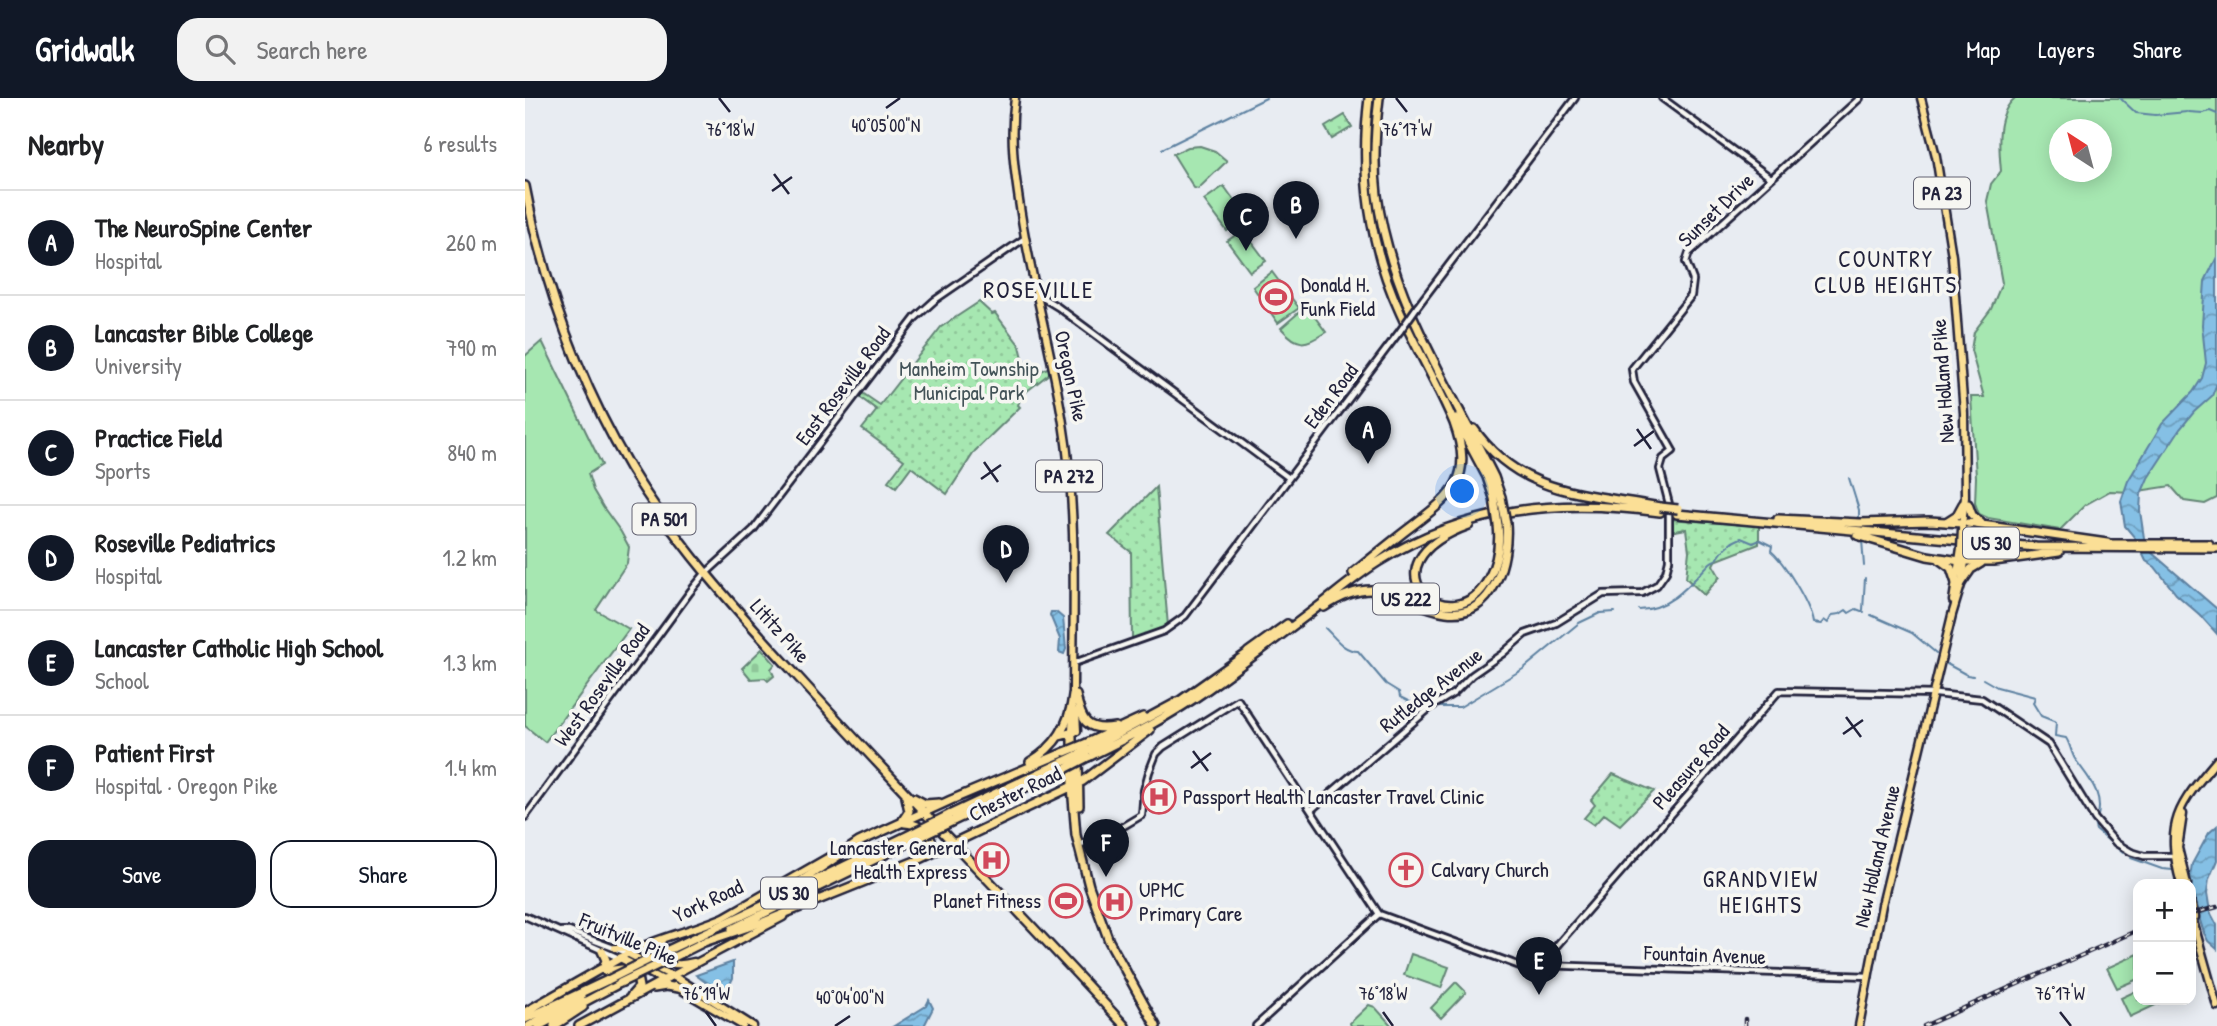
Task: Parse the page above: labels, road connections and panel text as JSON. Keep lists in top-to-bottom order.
{
  "streets": {
    "highway": [
      "Oregon Pike",
      "PA 272",
      "PA 501",
      "US 30",
      "US 222",
      "Lititz Pike",
      "Chester Road",
      "York Road"
    ],
    "main road": [
      "PA 23",
      "New Holland Pike",
      "New Holland Avenue",
      "Fruitville Pike"
    ],
    "street": [
      "Sunset Drive",
      "East Roseville Road",
      "Eden Road",
      "West Roseville Road",
      "Rutledge Avenue",
      "Pleasure Road",
      "Fountain Avenue"
    ]
  },
  "crossings": [
    ["Sunset Drive", "Rutledge Avenue"],
    ["Oregon Pike", "East Roseville Road"],
    ["Oregon Pike", "Eden Road"],
    ["Oregon Pike", "Chester Road"],
    ["New Holland Pike", "Pleasure Road"],
    ["New Holland Pike", "New Holland Avenue"],
    ["East Roseville Road", "Lititz Pike"],
    ["East Roseville Road", "West Roseville Road"],
    ["US 30", "US 222"],
    ["Lititz Pike", "West Roseville Road"],
    ["Lititz Pike", "Chester Road"],
    ["Lititz Pike", "York Road"],
    ["Pleasure Road", "New Holland Avenue"],
    ["Pleasure Road", "Fountain Avenue"],
    ["New Holland Avenue", "Fountain Avenue"],
    ["York Road", "Fruitville Pike"]
  ],
  "districts": ["COUNTRY CLUB HEIGHTS", "ROSEVILLE", "GRANDVIEW HEIGHTS"],
  "parks": ["Manheim Township Municipal Park"],
  "places": {
    "sports": ["Donald H. Funk Field", "Planet Fitness"],
    "hospital": ["Passport Health Lancaster Travel Clinic", "Lancaster General Health Express", "UPMC Primary Care"],
    "church": ["Calvary Church"]
  },
  "north": "top left",
  "page": {
    "header": "Gridwalk",
    "search": "Search here",
    "nav": ["Map", "Layers", "Share"],
    "heading": ["Nearby", "6 results"],
    "pins": [
      "B",
      "C",
      "A",
      "D",
      "F",
      "E"
    ],
    "list": [
      {
        "mark": "A",
        "name": "The NeuroSpine Center",
        "note": "Hospital",
        "value": "260 m"
      },
      {
        "mark": "B",
        "name": "Lancaster Bible College",
        "note": "University",
        "value": "790 m"
      },
      {
        "mark": "C",
        "name": "Practice Field",
        "note": "Sports",
        "value": "840 m"
      },
      {
        "mark": "D",
        "name": "Roseville Pediatrics",
        "note": "Hospital",
        "value": "1.2 km"
      },
      {
        "mark": "E",
        "name": "Lancaster Catholic High School",
        "note": "School",
        "value": "1.3 km"
      },
      {
        "mark": "F",
        "name": "Patient First",
        "note": "Hospital · Oregon Pike",
        "value": "1.4 km"
      }
    ],
    "buttons": ["Save", "Share"],
    "map_buttons": ["+", "−"]
  },
  "coordinates": [
    "40°05'00\"N",
    "76°18'W",
    "76°17'W",
    "76°19'W",
    "40°04'00\"N"
  ]
}
